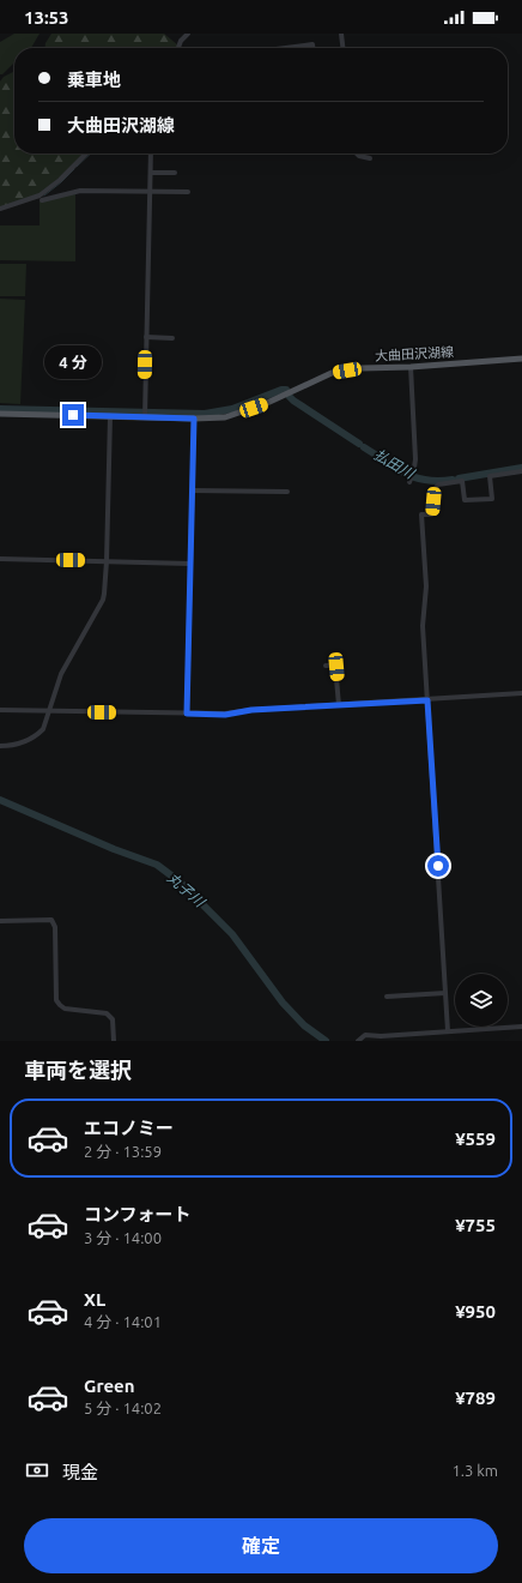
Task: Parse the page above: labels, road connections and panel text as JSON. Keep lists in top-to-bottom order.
{
  "streets": {
    "main road": ["大曲田沢湖線"]
  },
  "water": ["払田川", "丸子川"],
  "page": {
    "status": "13:53",
    "banner": ["乗車地", "大曲田沢湖線"],
    "bubble": "4 分",
    "heading": "車両を選択",
    "list": [
      {
        "name": "エコノミー",
        "note": "2 分 · 13:59",
        "value": "¥559"
      },
      {
        "name": "コンフォート",
        "note": "3 分 · 14:00",
        "value": "¥755"
      },
      {
        "name": "XL",
        "note": "4 分 · 14:01",
        "value": "¥950"
      },
      {
        "name": "Green",
        "note": "5 分 · 14:02",
        "value": "¥789"
      }
    ],
    "pay": ["現金", "1.3 km"],
    "buttons": "確定"
  }
}
